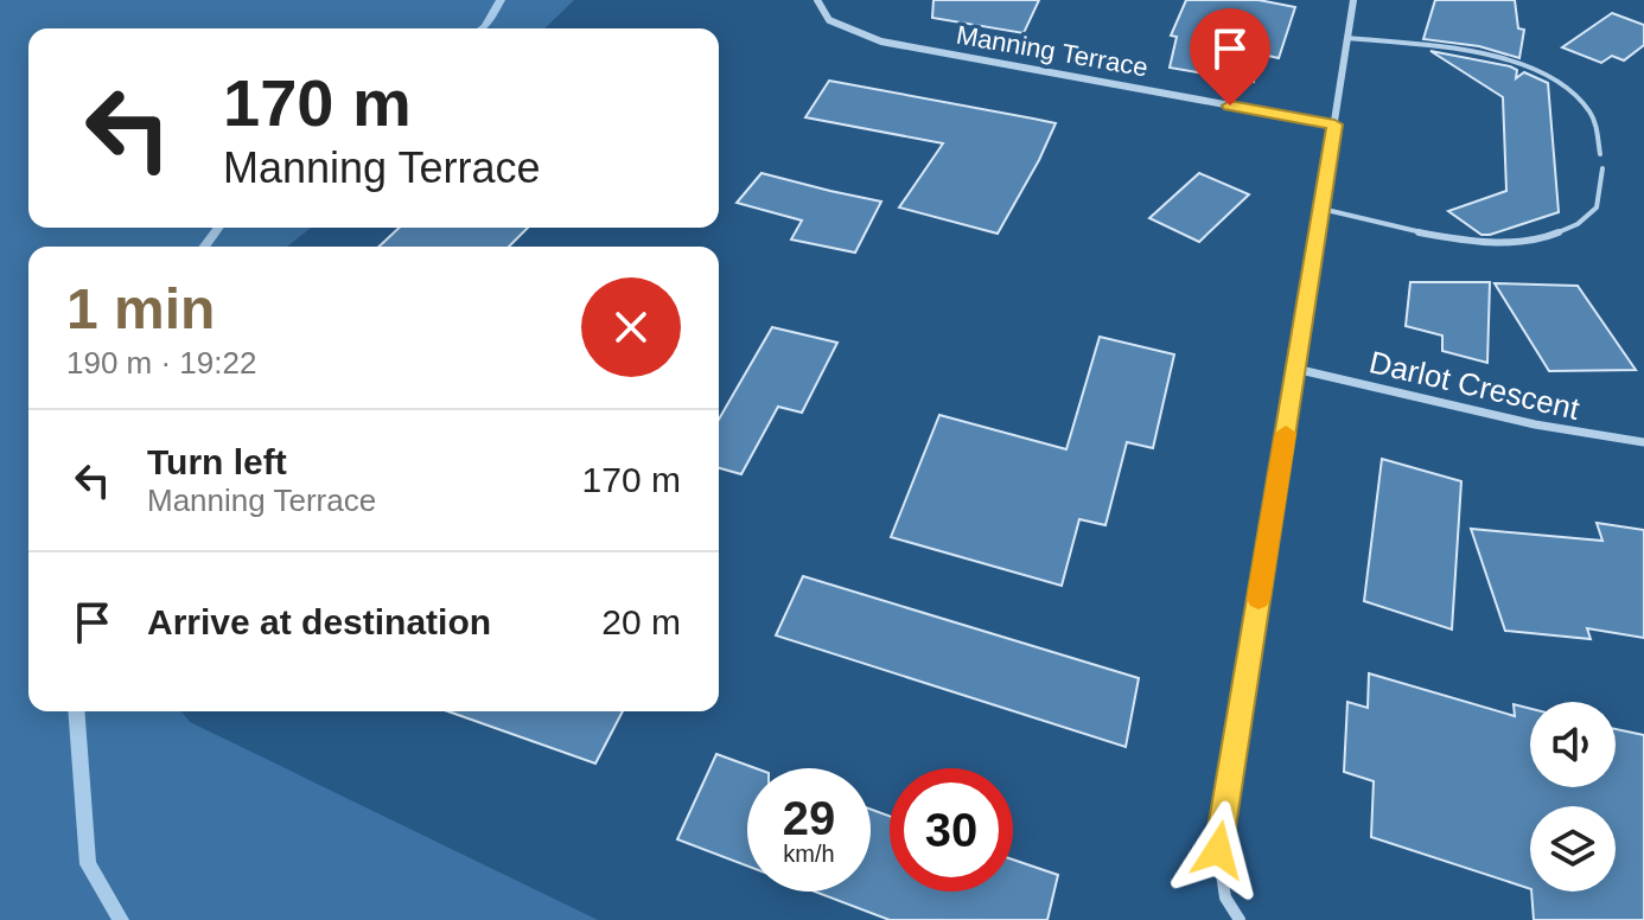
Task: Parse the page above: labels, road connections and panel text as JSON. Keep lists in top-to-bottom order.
{
  "streets": {
    "street": ["Manning Terrace", "Darlot Crescent"]
  },
  "page": {
    "turn": ["170 m", "Manning Terrace"],
    "heading": ["1 min", "190 m · 19:22"],
    "list": [
      {
        "name": "Turn left",
        "note": "Manning Terrace",
        "value": "170 m"
      },
      {
        "name": "Arrive at destination",
        "value": "20 m"
      }
    ],
    "speed": "29 km/h",
    "limit": "30"
  }
}
